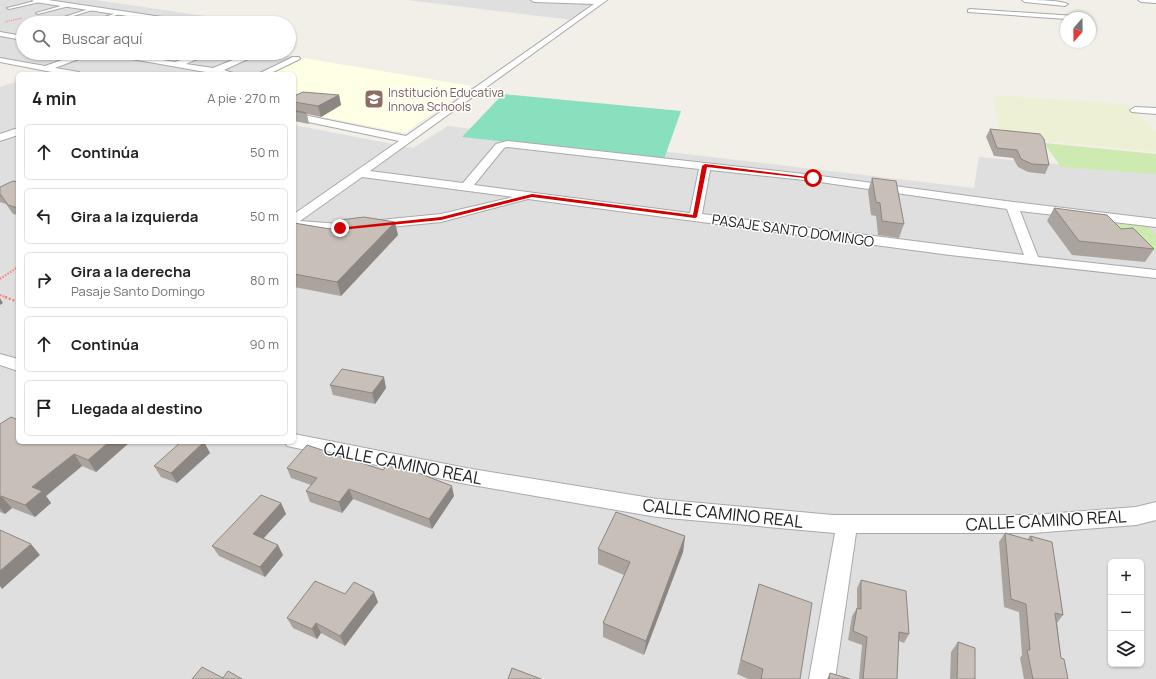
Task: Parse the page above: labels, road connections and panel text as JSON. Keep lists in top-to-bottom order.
{
  "streets": {
    "street": ["PASAJE SANTO DOMINGO", "CALLE CAMINO REAL"]
  },
  "places": {
    "school or university": ["Institución Educativa Innova Schools"]
  },
  "north": "bottom",
  "page": {
    "search": "Buscar aquí",
    "heading": ["4 min", "A pie · 270 m"],
    "list": [
      ["Continúa", "50 m"],
      ["Gira a la izquierda", "50 m"],
      ["Gira a la derecha", "Pasaje Santo Domingo", "80 m"],
      ["Continúa", "90 m"],
      "Llegada al destino"
    ],
    "map_buttons": ["+", "−"]
  }
}
